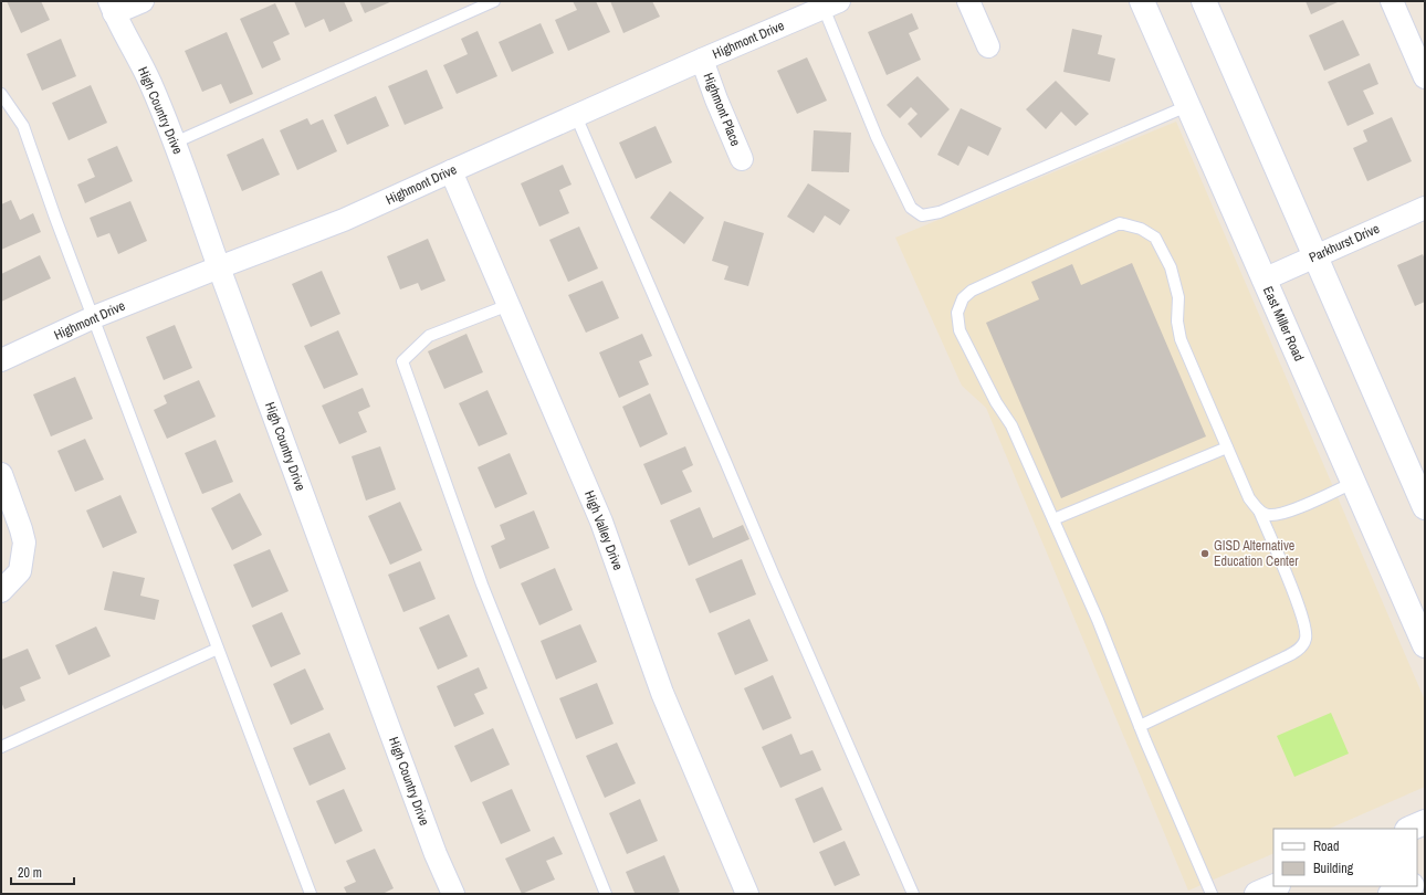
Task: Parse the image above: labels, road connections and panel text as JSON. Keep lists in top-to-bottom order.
{
  "streets": {
    "main road": ["East Miller Road"],
    "street": [
      "Highmont Drive",
      "Highmont Place",
      "High Country Drive",
      "Parkhurst Drive",
      "High Valley Drive"
    ]
  },
  "crossings": [
    ["Highmont Drive", "Highmont Place"],
    ["Highmont Drive", "High Country Drive"],
    ["Highmont Drive", "High Valley Drive"],
    ["Parkhurst Drive", "East Miller Road"]
  ],
  "places": ["GISD Alternative Education Center"],
  "legend": ["Road", "Building"],
  "scale_bar": "20 m"
}
